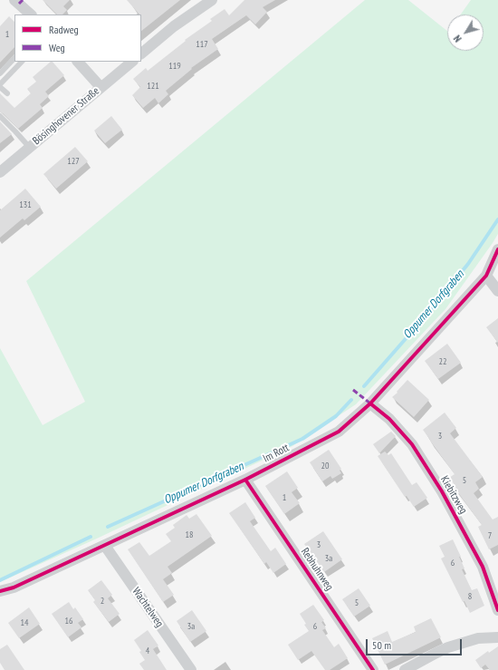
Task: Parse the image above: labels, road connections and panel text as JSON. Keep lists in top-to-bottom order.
{
  "streets": {
    "street": [
      "Bösinghovener Straße",
      "Im Rott",
      "Kiebitzweg",
      "Rebhuhnweg",
      "Wachtelweg"
    ]
  },
  "crossings": [
    ["Im Rott", "Kiebitzweg"],
    ["Im Rott", "Rebhuhnweg"],
    ["Im Rott", "Wachtelweg"]
  ],
  "water": ["Oppumer Dorfgraben"],
  "house_numbers": [
    "1",
    "117",
    "119",
    "121",
    "127",
    "131",
    "22",
    "3",
    "20",
    "5",
    "1",
    "18",
    "7",
    "3",
    "3a",
    "6",
    "8",
    "2",
    "5",
    "16",
    "14",
    "3a",
    "6",
    "4"
  ],
  "legend": ["Radweg", "Weg"],
  "scale_bar": "50 m",
  "north": "bottom left"
}
